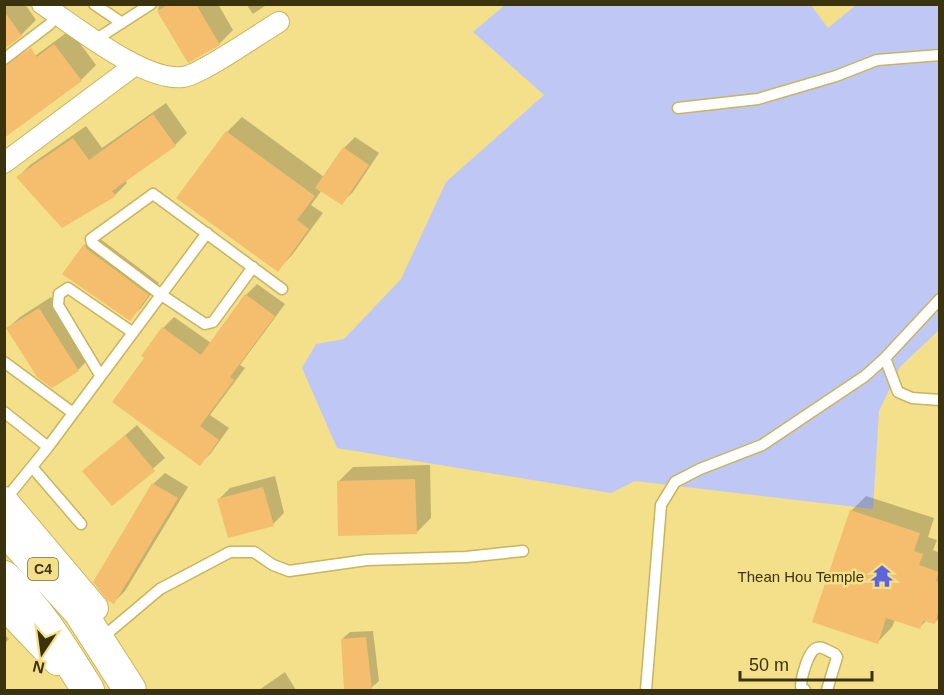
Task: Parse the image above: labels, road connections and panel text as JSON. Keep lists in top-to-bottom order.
{
  "streets": {
    "main road": ["C4"]
  },
  "places": {
    "temple": ["Thean Hou Temple"]
  },
  "scale_bar": "50 m",
  "north": "bottom"
}
